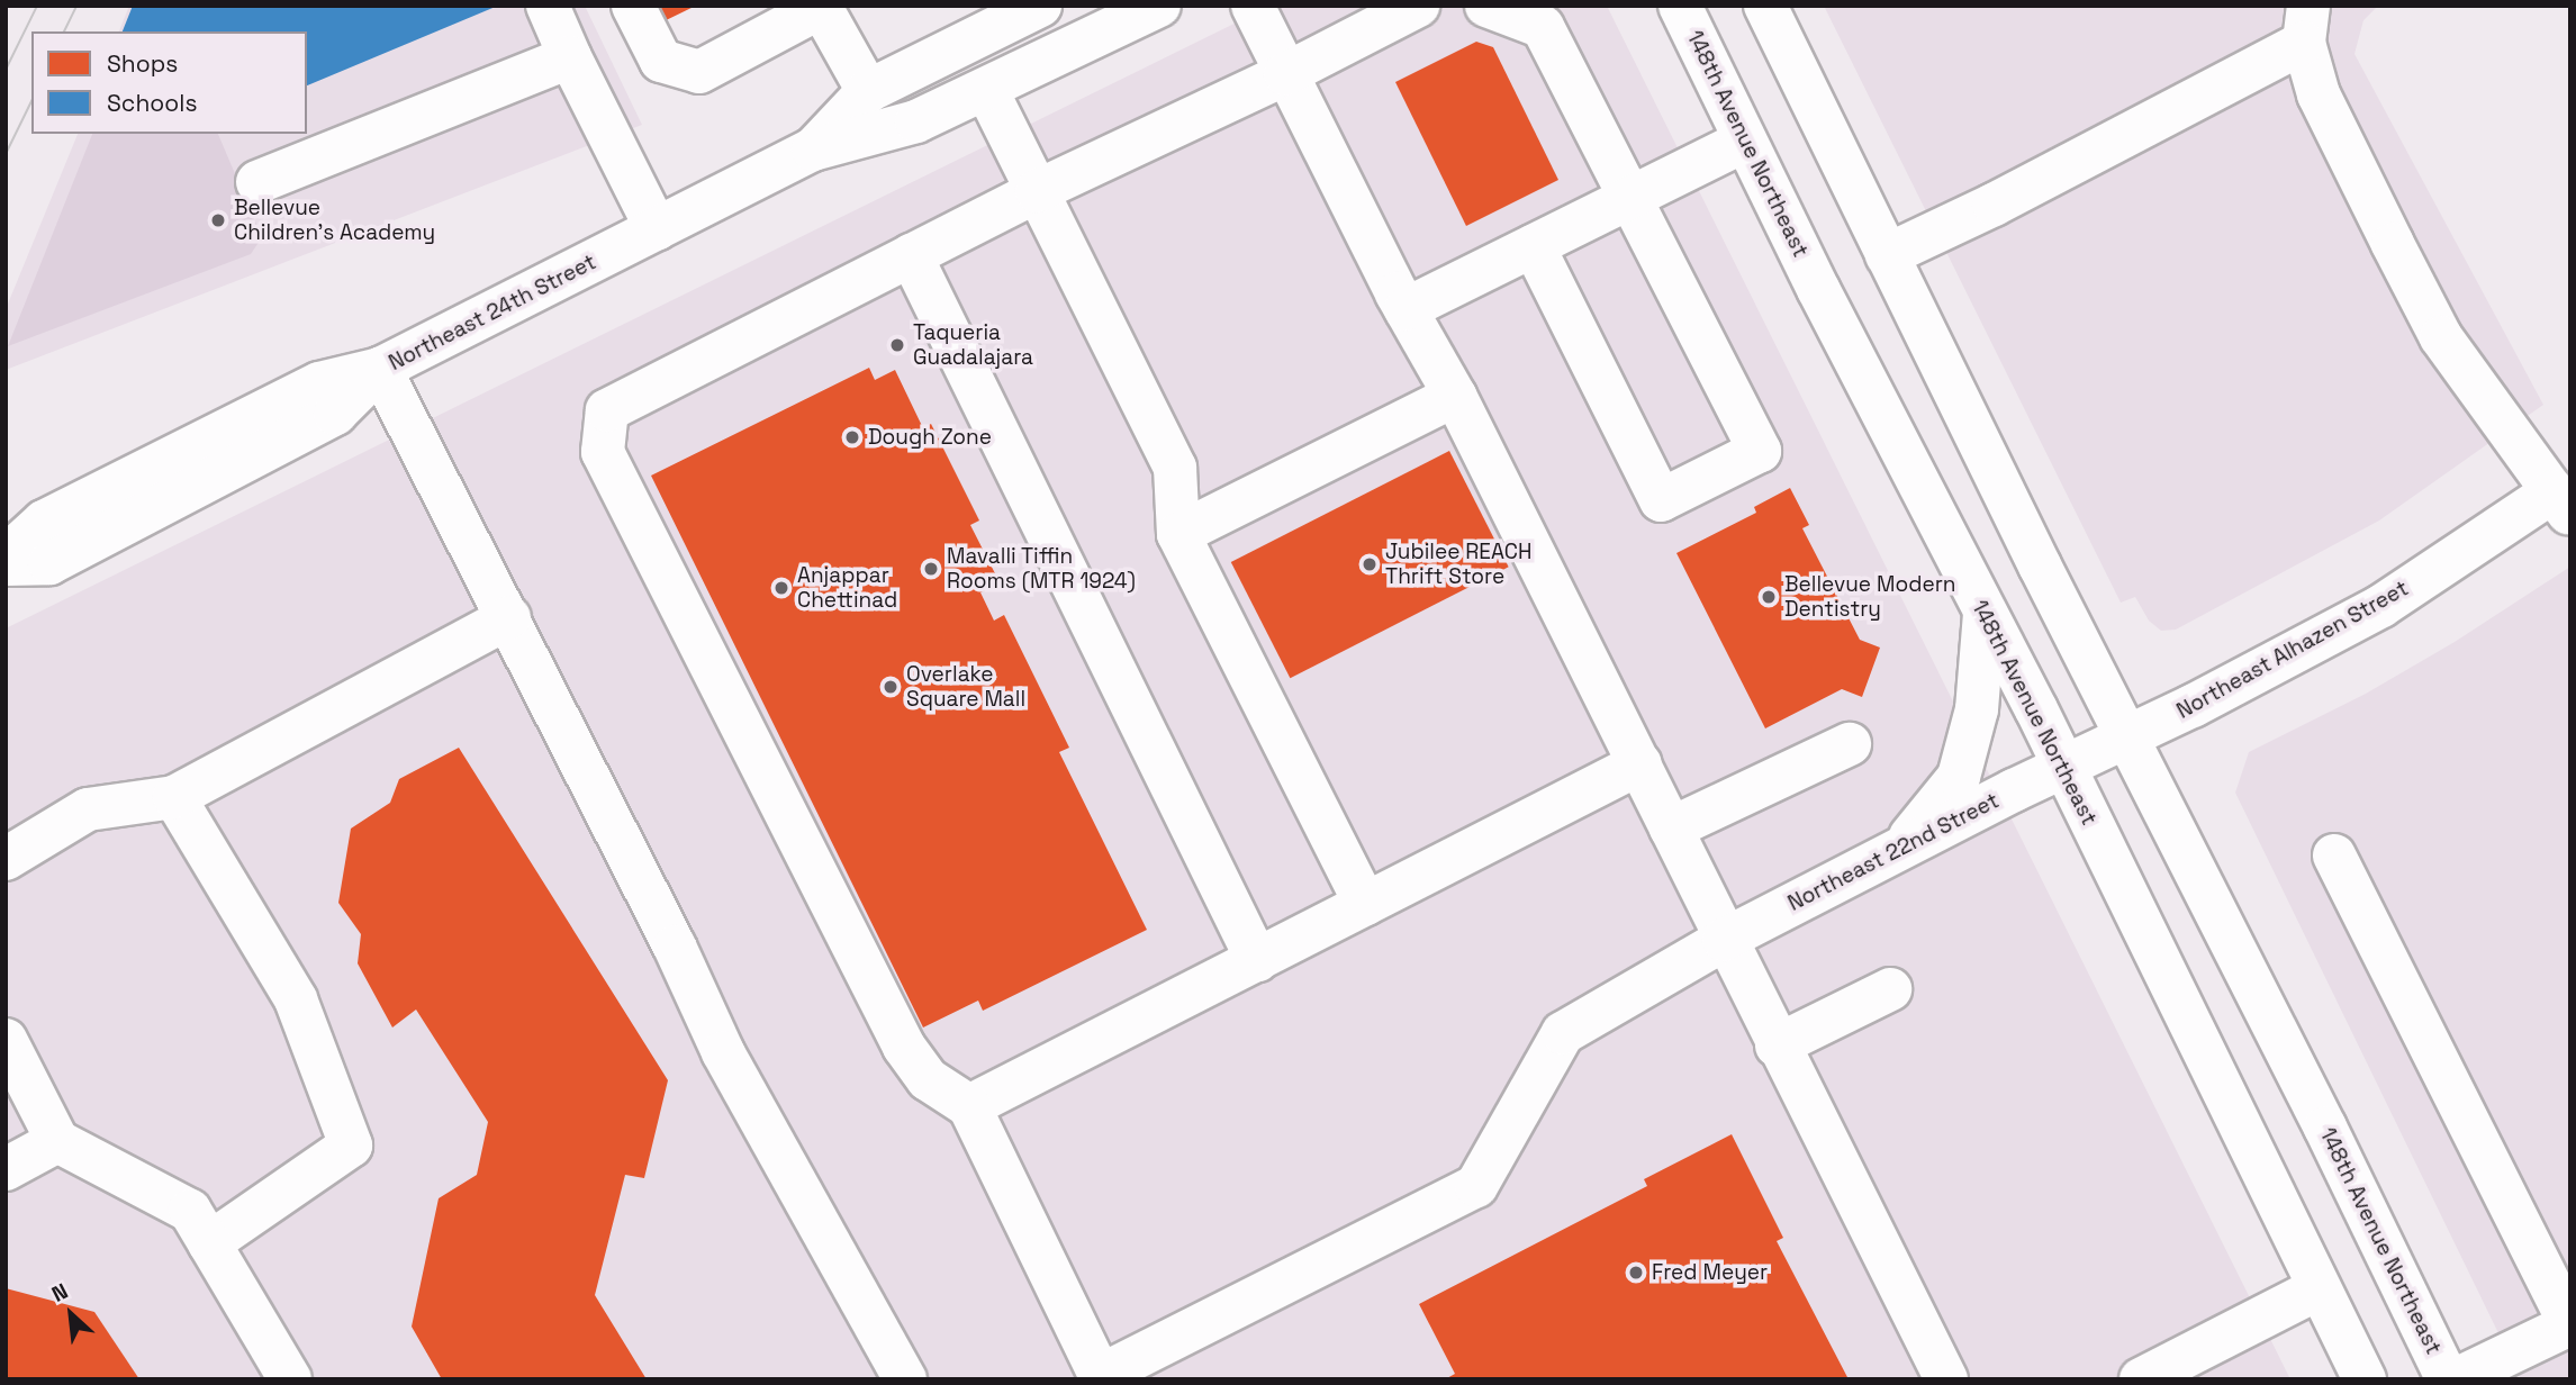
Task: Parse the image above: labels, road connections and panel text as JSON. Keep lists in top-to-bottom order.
{
  "streets": {
    "main road": [
      "148th Avenue Northeast",
      "Northeast 24th Street",
      "Northeast Alhazen Street",
      "Northeast 22nd Street"
    ]
  },
  "crossings": [
    ["148th Avenue Northeast", "Northeast Alhazen Street"],
    ["148th Avenue Northeast", "Northeast 22nd Street"],
    ["Northeast Alhazen Street", "Northeast 22nd Street"]
  ],
  "places": [
    "Bellevue Children's Academy",
    "Taqueria Guadalajara",
    "Dough Zone",
    "Jubilee REACH Thrift Store",
    "Mavalli Tiffin Rooms (MTR 1924)",
    "Anjappar Chettinad",
    "Bellevue Modern Dentistry",
    "Overlake Square Mall",
    "Fred Meyer"
  ],
  "legend": ["Shops", "Schools"],
  "north": "top left"
}
